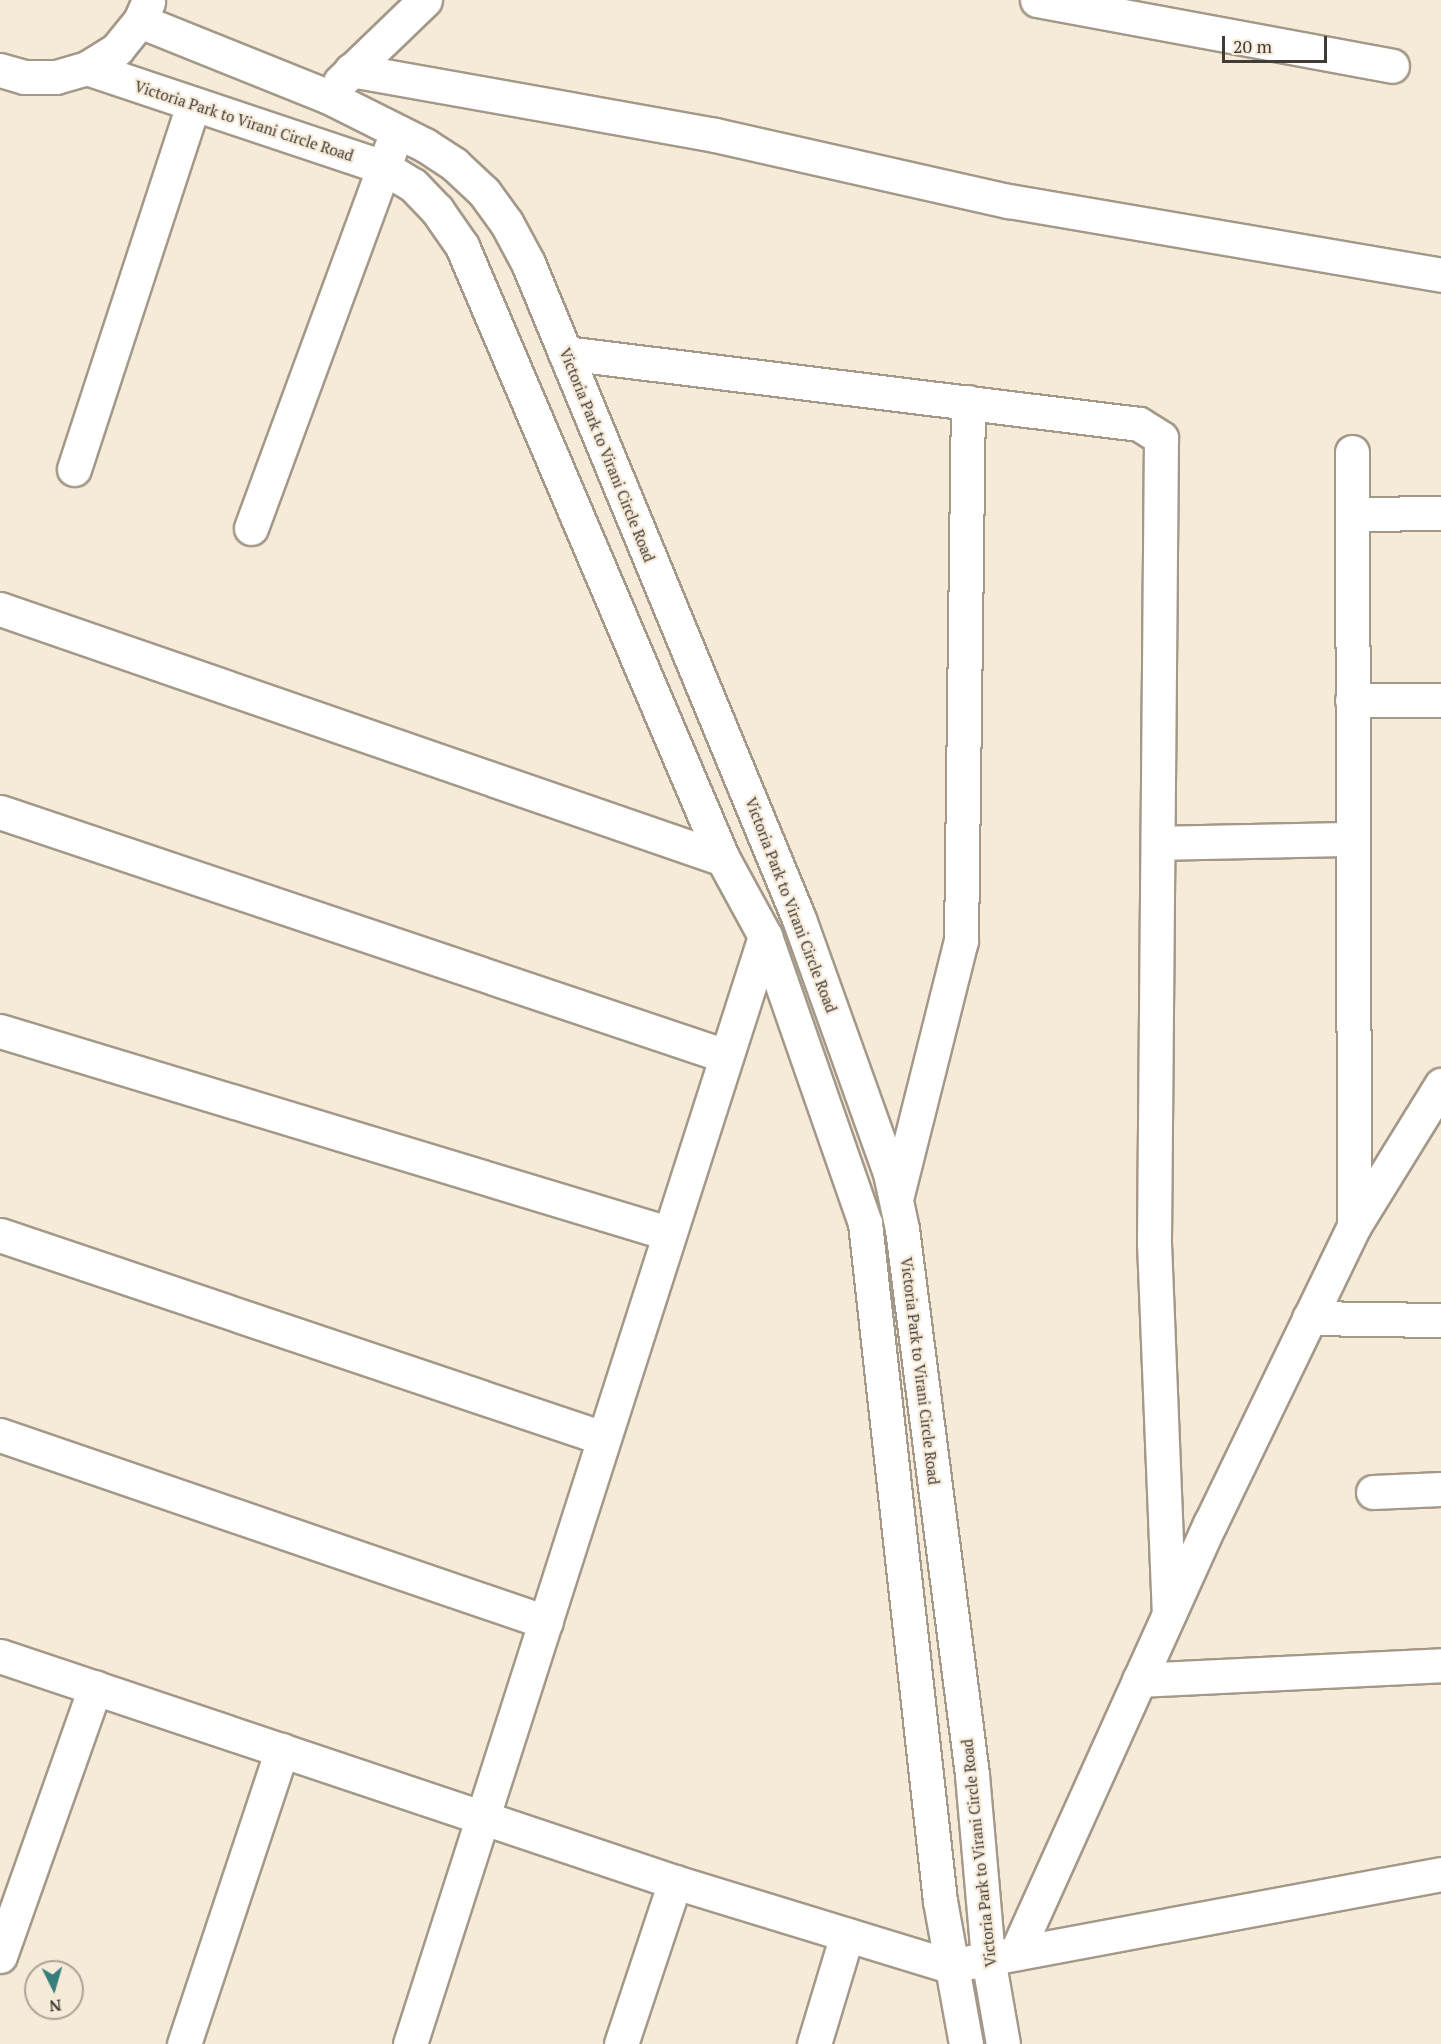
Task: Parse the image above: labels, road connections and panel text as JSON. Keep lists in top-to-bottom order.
{
  "streets": {
    "street": ["Victoria Park to Virani Circle Road"]
  },
  "scale_bar": "20 m",
  "north": "bottom"
}
